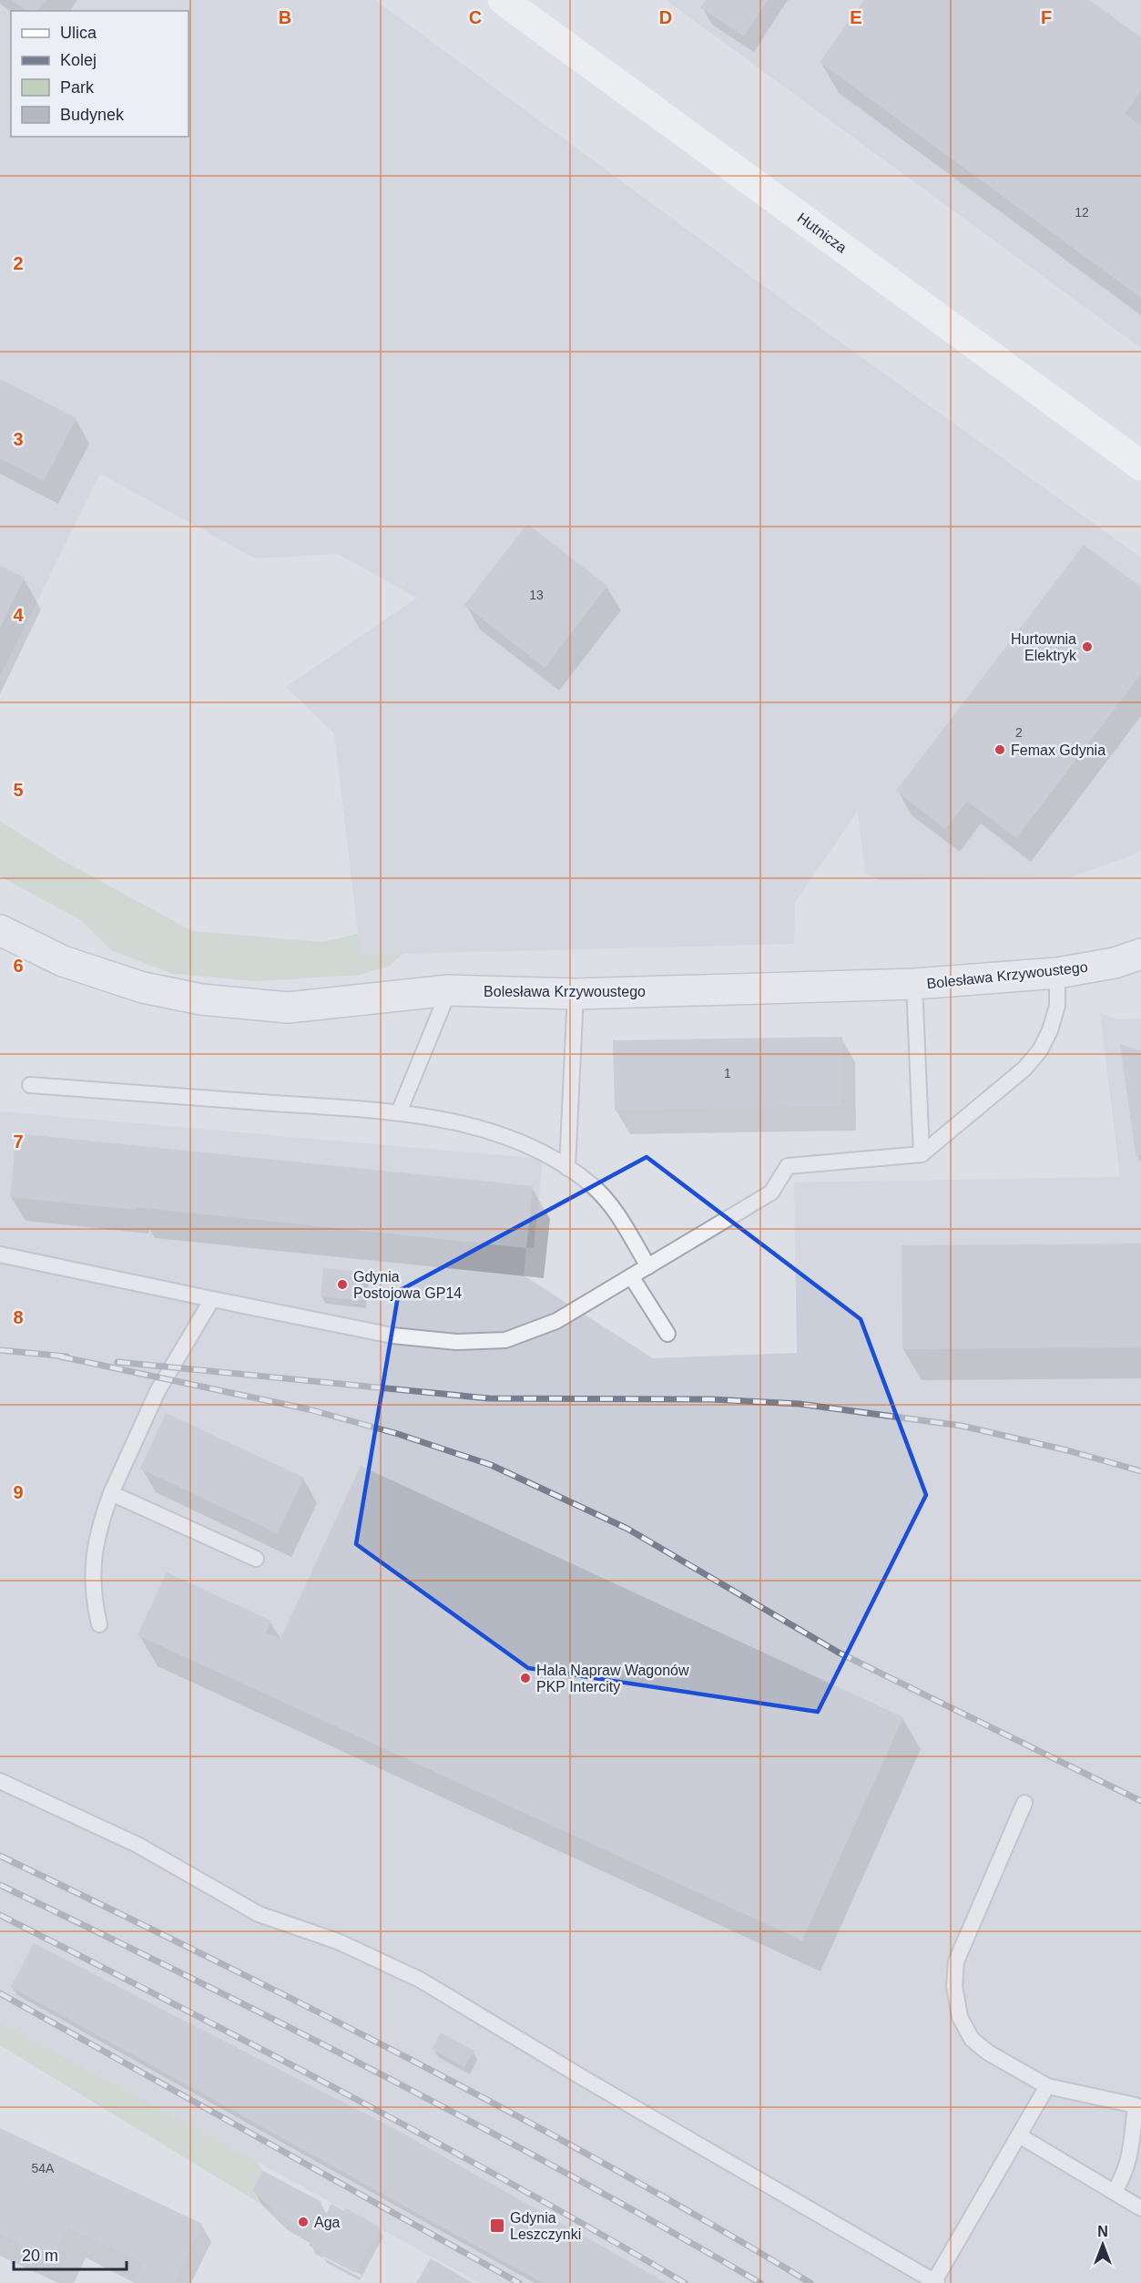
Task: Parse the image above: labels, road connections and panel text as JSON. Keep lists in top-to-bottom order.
{
  "streets": {
    "main road": ["Hutnicza"],
    "street": ["Bolesława Krzywoustego"]
  },
  "places": {
    "other": [
      "Hurtownia Elektryk",
      "Femax Gdynia",
      "Gdynia Postojowa GP14",
      "Hala Napraw Wagonów PKP Intercity",
      "Aga"
    ],
    "transit": ["Gdynia Leszczynki"]
  },
  "house_numbers": [
    "12",
    "13",
    "2",
    "1",
    "54A"
  ],
  "legend": [
    "Ulica",
    "Kolej",
    "Park",
    "Budynek"
  ],
  "scale_bar": "20 m",
  "north": "top",
  "grid": {
    "columns": [
      "B",
      "C",
      "D",
      "E",
      "F"
    ],
    "rows": [
      "2",
      "3",
      "4",
      "5",
      "6",
      "7",
      "8",
      "9"
    ]
  }
}
